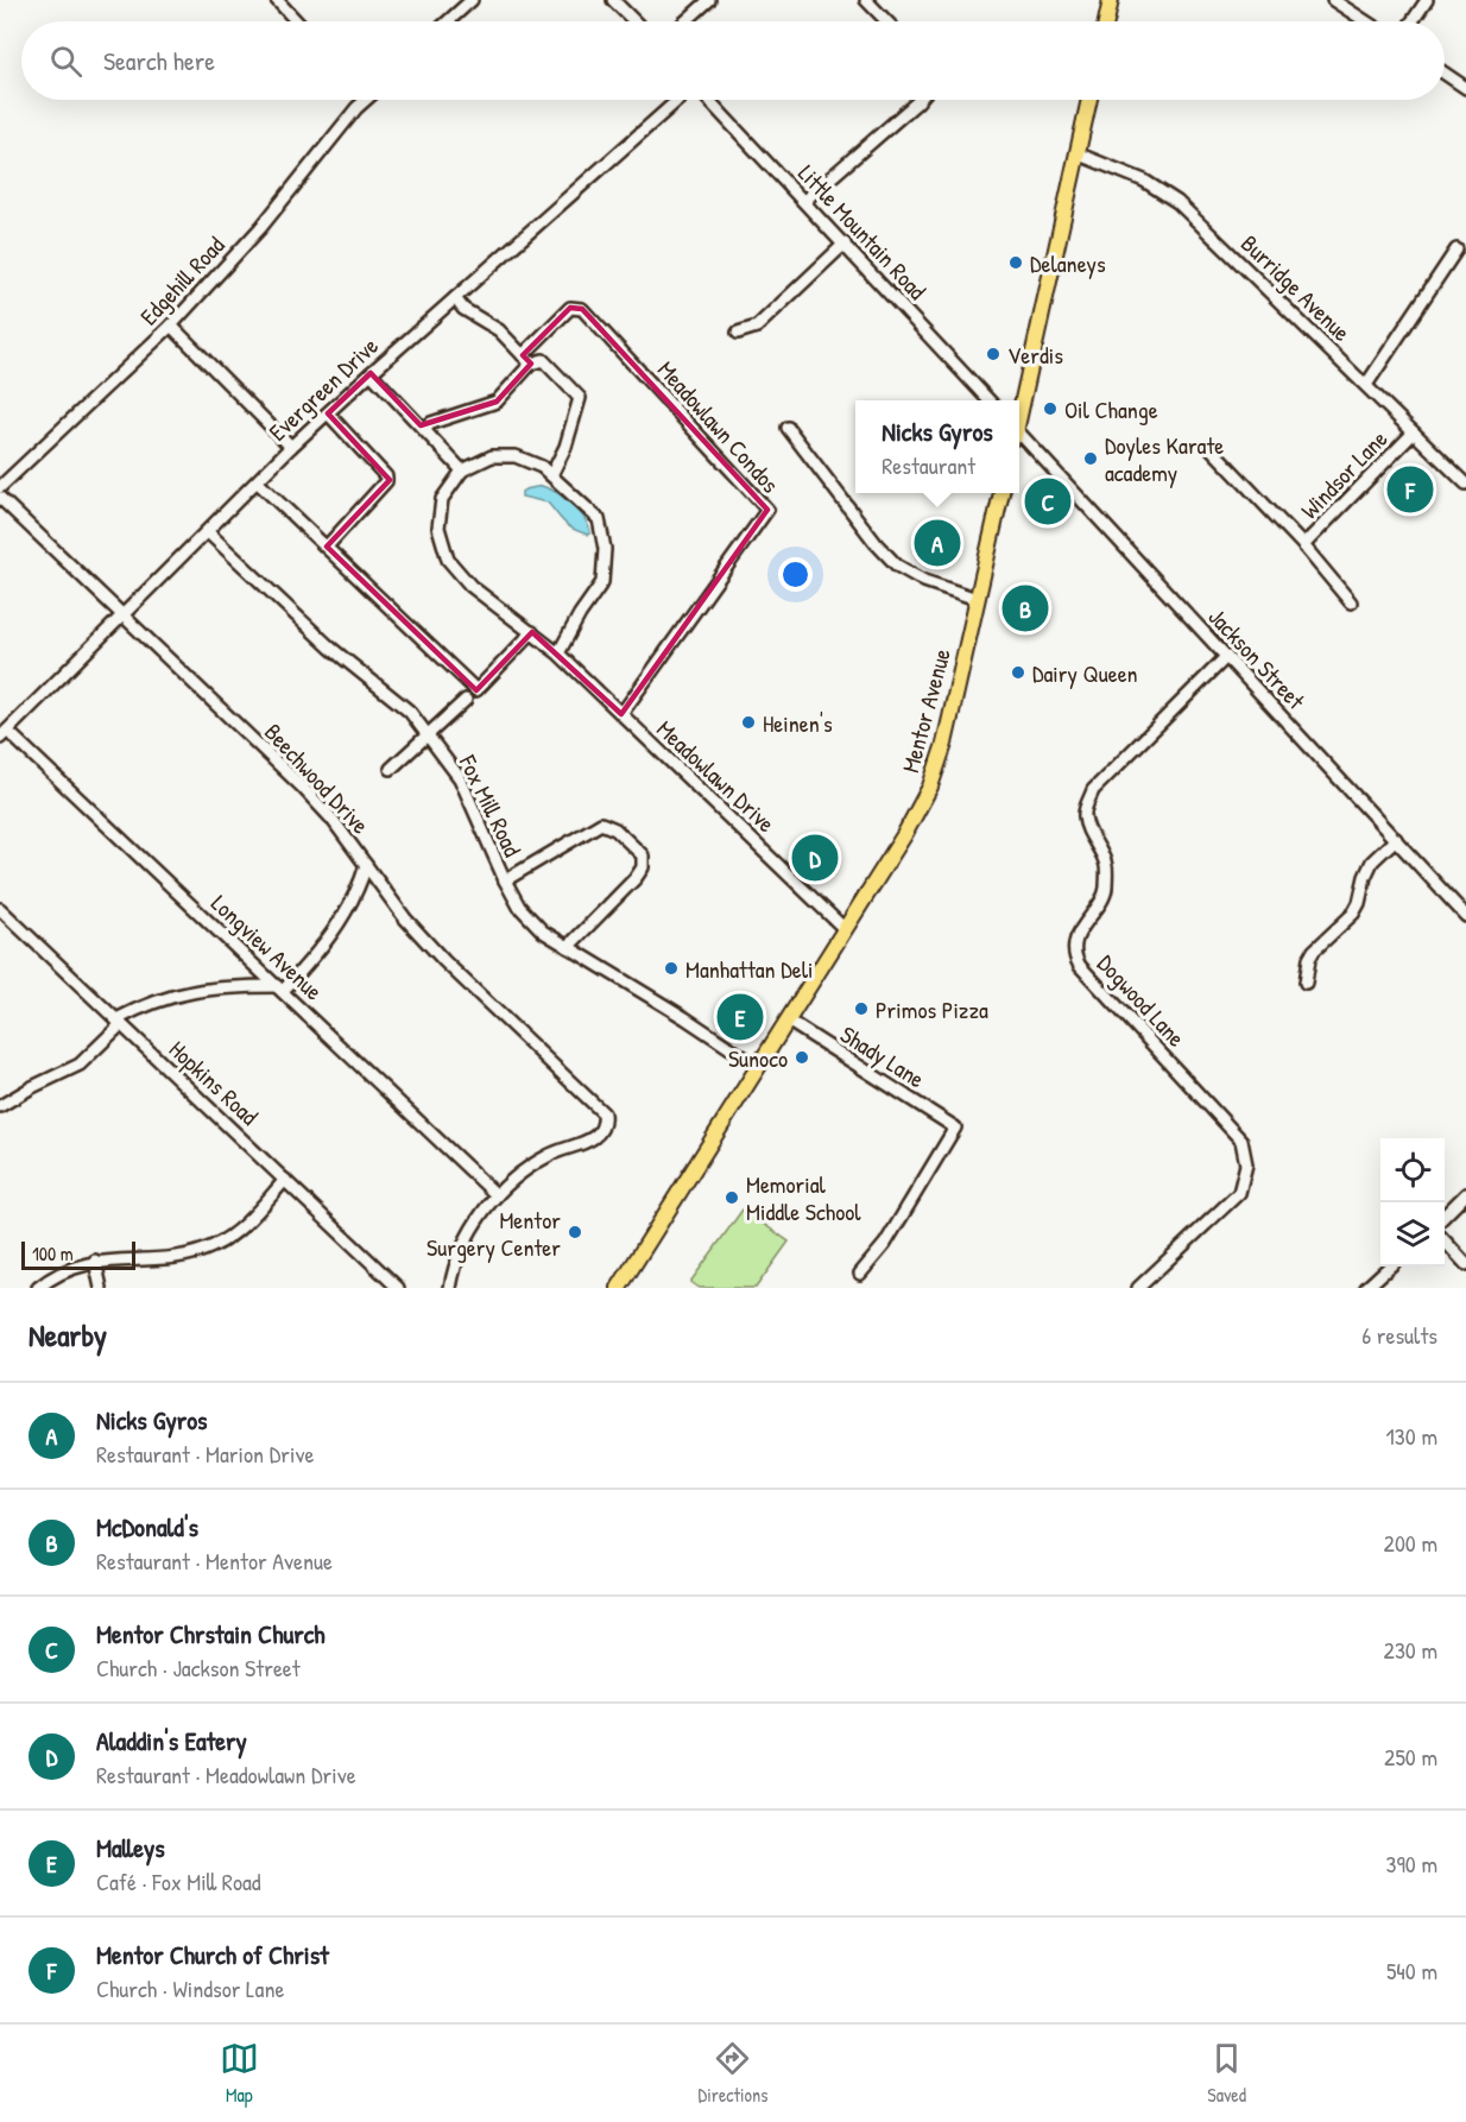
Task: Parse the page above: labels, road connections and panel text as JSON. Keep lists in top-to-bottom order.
{
  "streets": {
    "main road": ["Mentor Avenue"],
    "street": [
      "Little Mountain Road",
      "Edgehill Road",
      "Burridge Avenue",
      "Evergreen Drive",
      "Meadowlawn Condos",
      "Windsor Lane",
      "Jackson Street",
      "Meadowlawn Drive",
      "Beechwood Drive",
      "Fox Mill Road",
      "Longview Avenue",
      "Dogwood Lane",
      "Shady Lane",
      "Hopkins Road"
    ]
  },
  "crossings": [
    ["Burridge Avenue", "Windsor Lane"],
    ["Evergreen Drive", "Beechwood Drive"],
    ["Evergreen Drive", "Fox Mill Road"],
    ["Evergreen Drive", "Longview Avenue"],
    ["Meadowlawn Condos", "Meadowlawn Drive"],
    ["Jackson Street", "Dogwood Lane"],
    ["Mentor Avenue", "Meadowlawn Drive"],
    ["Mentor Avenue", "Fox Mill Road"],
    ["Mentor Avenue", "Shady Lane"],
    ["Beechwood Drive", "Longview Avenue"]
  ],
  "places": [
    "Delaneys",
    "Verdis",
    "Oil Change",
    "Doyles Karate academy",
    "Dairy Queen",
    "Heinen's",
    "Manhattan Deli",
    "Primos Pizza",
    "Sunoco",
    "Memorial Middle School",
    "Mentor Surgery Center"
  ],
  "scale_bar": "100 m",
  "page": {
    "search": "Search here",
    "popup": ["Nicks Gyros", "Restaurant"],
    "pins": [
      "F",
      "C",
      "A",
      "B",
      "D",
      "E"
    ],
    "scale": "100 m",
    "heading": ["Nearby", "6 results"],
    "list": [
      {
        "mark": "A",
        "name": "Nicks Gyros",
        "note": "Restaurant · Marion Drive",
        "value": "130 m"
      },
      {
        "mark": "B",
        "name": "McDonald's",
        "note": "Restaurant · Mentor Avenue",
        "value": "200 m"
      },
      {
        "mark": "C",
        "name": "Mentor Chrstain Church",
        "note": "Church · Jackson Street",
        "value": "230 m"
      },
      {
        "mark": "D",
        "name": "Aladdin's Eatery",
        "note": "Restaurant · Meadowlawn Drive",
        "value": "250 m"
      },
      {
        "mark": "E",
        "name": "Malleys",
        "note": "Café · Fox Mill Road",
        "value": "390 m"
      },
      {
        "mark": "F",
        "name": "Mentor Church of Christ",
        "note": "Church · Windsor Lane",
        "value": "540 m"
      }
    ],
    "nav": ["Map", "Directions", "Saved"]
  }
}
